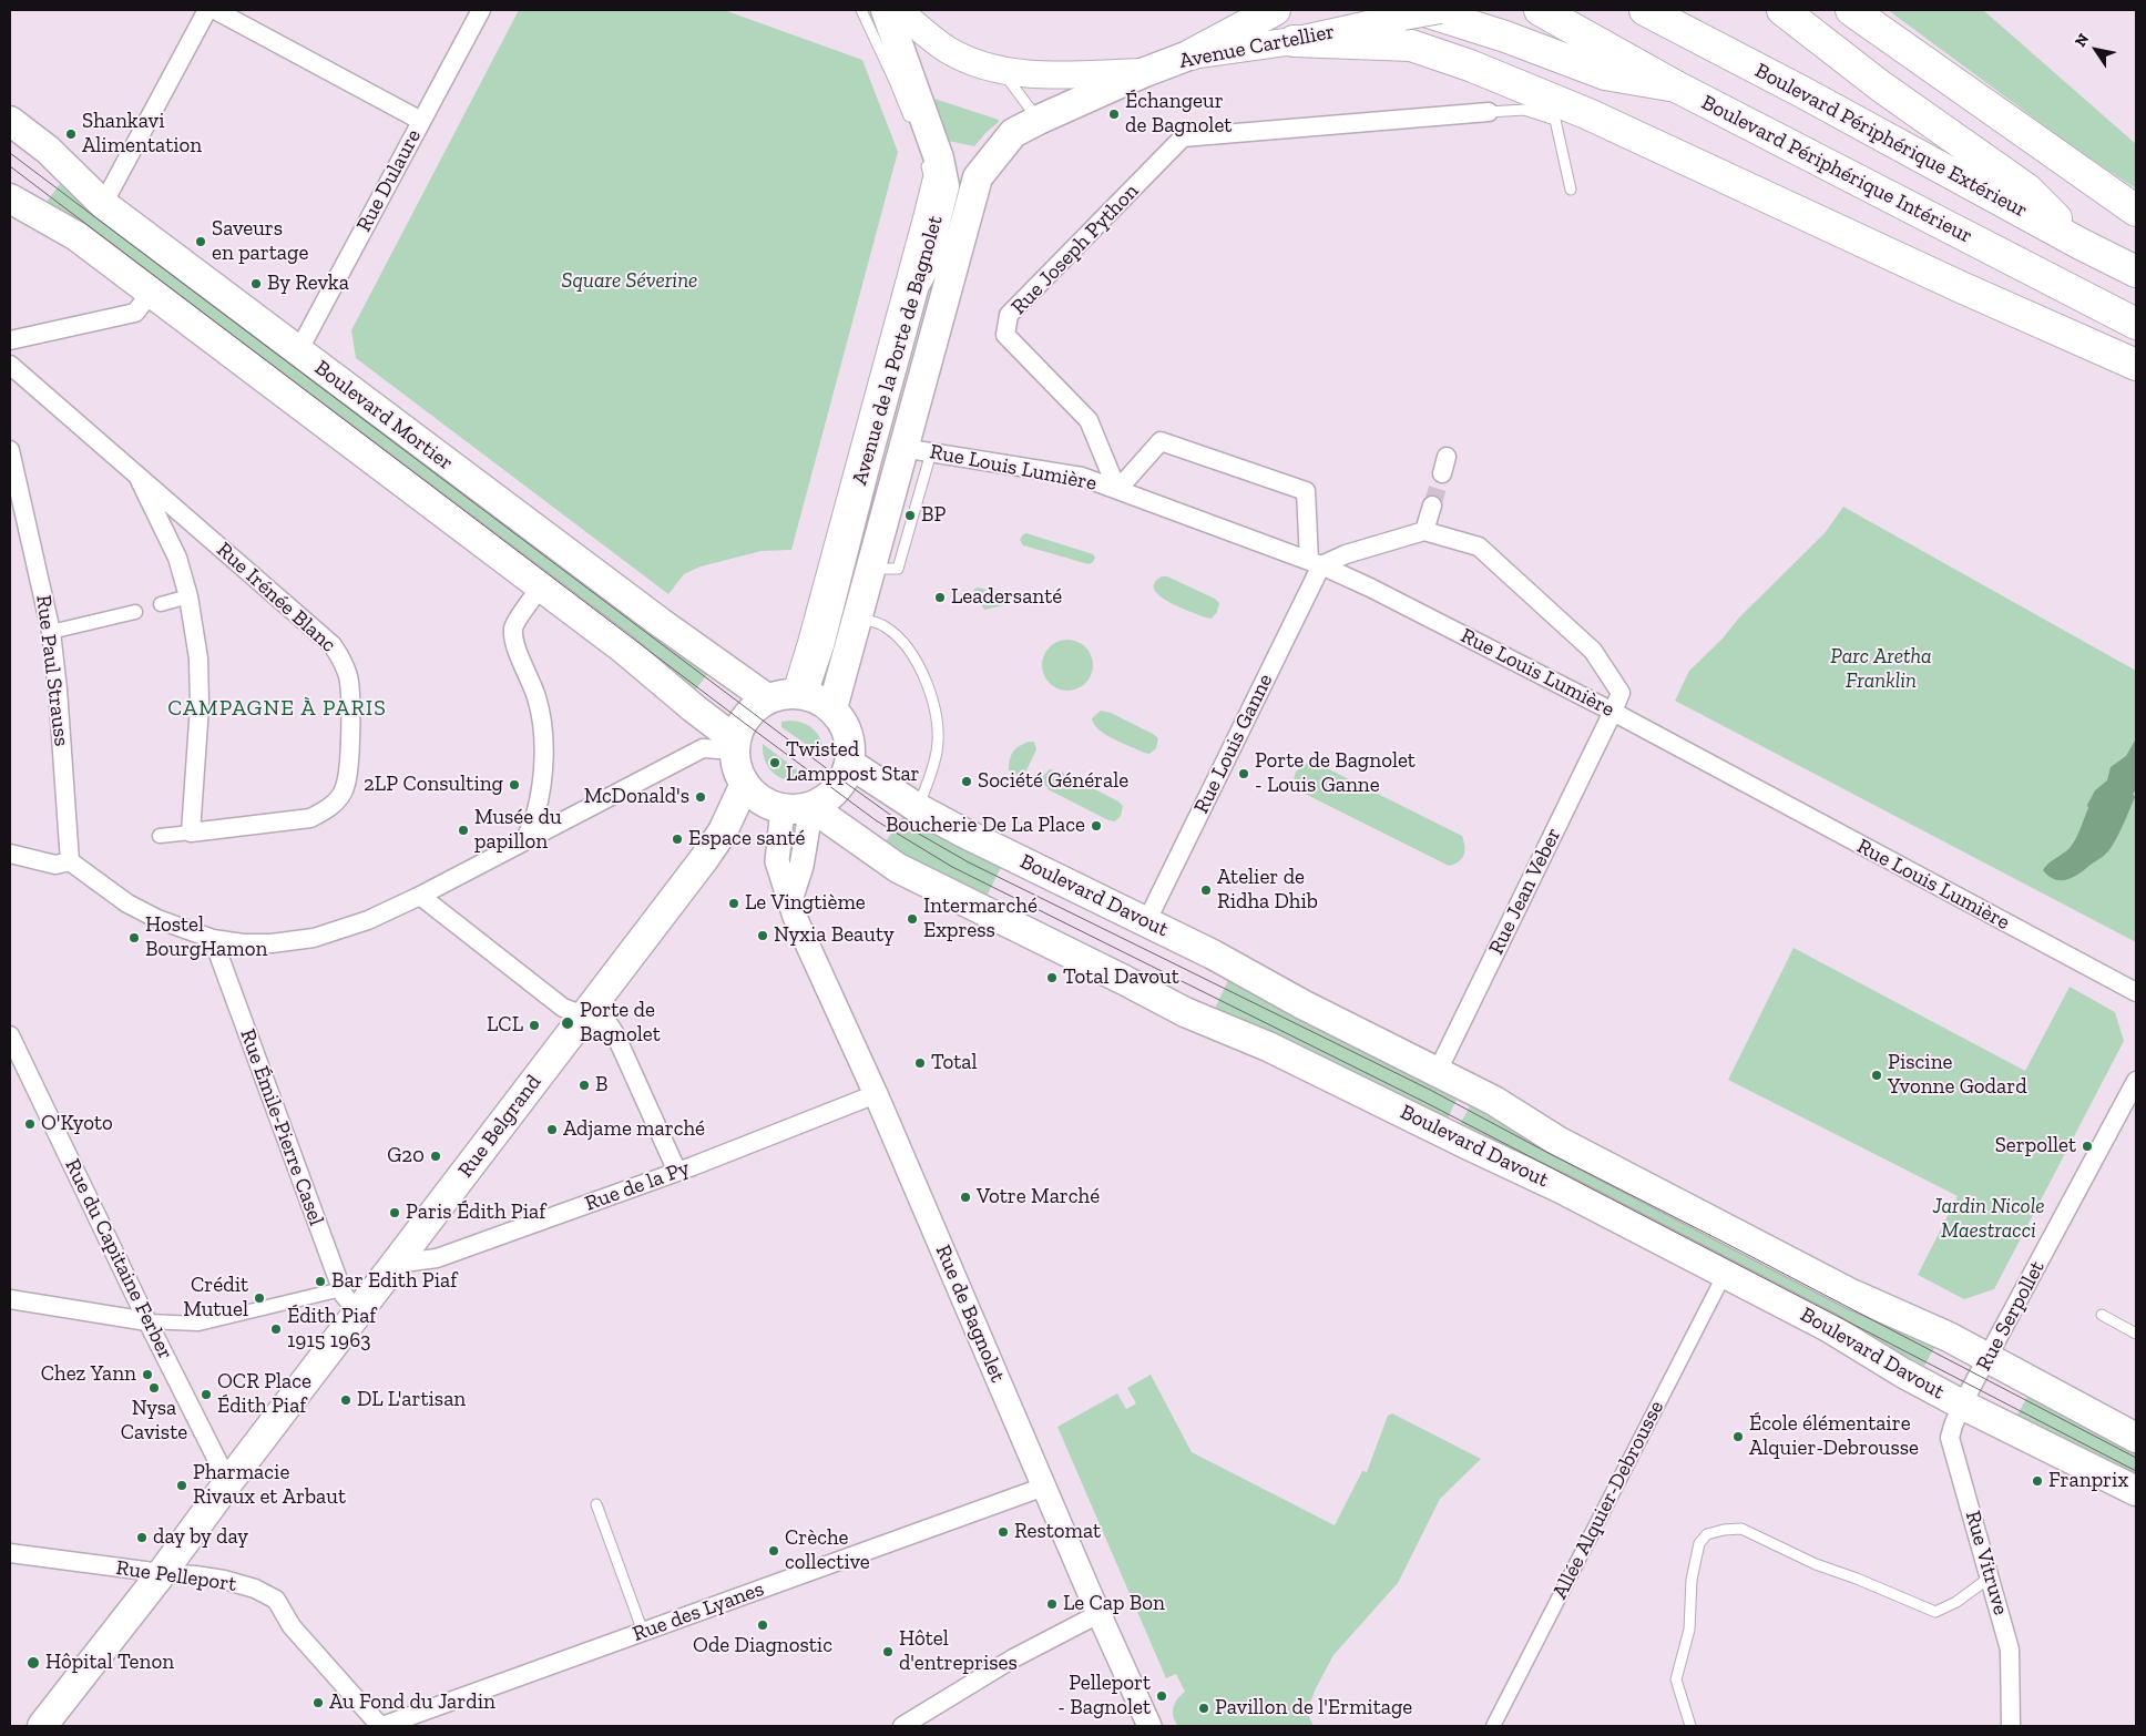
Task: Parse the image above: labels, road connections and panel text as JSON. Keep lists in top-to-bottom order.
{
  "streets": {
    "highway": ["Boulevard Périphérique Extérieur", "Boulevard Périphérique Intérieur"],
    "main road": [
      "Avenue Cartellier",
      "Avenue de la Porte de Bagnolet",
      "Boulevard Mortier",
      "Boulevard Davout",
      "Rue Belgrand"
    ],
    "street": [
      "Rue Dulaure",
      "Rue Joseph Python",
      "Rue Louis Lumière",
      "Rue Irénée Blanc",
      "Rue Paul Strauss",
      "Rue Louis Ganne",
      "Rue Jean Veber",
      "Rue Émile-Pierre Casel",
      "Rue de la Py",
      "Rue du Capitaine Ferber",
      "Rue de Bagnolet",
      "Rue Serpollet",
      "Allée Alquier-Debrousse",
      "Rue Vitruve",
      "Rue Pelleport",
      "Rue des Lyanes"
    ]
  },
  "crossings": [
    ["Avenue Cartellier", "Avenue de la Porte de Bagnolet"],
    ["Rue Dulaure", "Boulevard Mortier"],
    ["Rue Joseph Python", "Rue Louis Lumière"],
    ["Avenue de la Porte de Bagnolet", "Boulevard Mortier"],
    ["Avenue de la Porte de Bagnolet", "Rue Louis Lumière"],
    ["Avenue de la Porte de Bagnolet", "Boulevard Davout"],
    ["Avenue de la Porte de Bagnolet", "Rue Belgrand"],
    ["Avenue de la Porte de Bagnolet", "Rue de Bagnolet"],
    ["Boulevard Mortier", "Boulevard Davout"],
    ["Boulevard Mortier", "Rue Belgrand"],
    ["Boulevard Mortier", "Rue de Bagnolet"],
    ["Rue Louis Lumière", "Rue Louis Ganne"],
    ["Rue Louis Lumière", "Rue Jean Veber"],
    ["Rue Louis Ganne", "Boulevard Davout"],
    ["Rue Jean Veber", "Boulevard Davout"],
    ["Boulevard Davout", "Rue Belgrand"],
    ["Boulevard Davout", "Rue de Bagnolet"],
    ["Boulevard Davout", "Rue Serpollet"],
    ["Boulevard Davout", "Allée Alquier-Debrousse"],
    ["Boulevard Davout", "Rue Vitruve"],
    ["Rue Belgrand", "Rue Émile-Pierre Casel"],
    ["Rue Belgrand", "Rue de la Py"],
    ["Rue Belgrand", "Rue du Capitaine Ferber"],
    ["Rue Belgrand", "Rue de Bagnolet"],
    ["Rue Belgrand", "Rue Pelleport"],
    ["Rue de la Py", "Rue de Bagnolet"],
    ["Rue de Bagnolet", "Rue des Lyanes"],
    ["Rue Serpollet", "Rue Vitruve"],
    ["Rue Pelleport", "Rue des Lyanes"]
  ],
  "districts": ["CAMPAGNE À PARIS"],
  "parks": ["Square Séverine", "Parc Aretha Franklin", "Jardin Nicole Maestracci"],
  "places": [
    "Échangeur de Bagnolet",
    "Shankavi Alimentation",
    "Saveurs en partage",
    "By Revka",
    "BP",
    "Leadersanté",
    "Twisted Lamppost Star",
    "Porte de Bagnolet - Louis Ganne",
    "Société Générale",
    "2LP Consulting",
    "McDonald's",
    "Boucherie De La Place",
    "Musée du papillon",
    "Espace santé",
    "Atelier de Ridha Dhib",
    "Le Vingtième",
    "Intermarché Express",
    "Nyxia Beauty",
    "Hostel BourgHamon",
    "Total Davout",
    "Porte de Bagnolet",
    "LCL",
    "Total",
    "Piscine Yvonne Godard",
    "B",
    "O'Kyoto",
    "Adjame marché",
    "Serpollet",
    "G20",
    "Votre Marché",
    "Paris Édith Piaf",
    "Bar Edith Piaf",
    "Crédit Mutuel",
    "Édith Piaf 1915 1963",
    "Chez Yann",
    "Nysa Caviste",
    "OCR Place Édith Piaf",
    "DL L'artisan",
    "École élémentaire Alquier-Debrousse",
    "Franprix",
    "Pharmacie Rivaux et Arbaut",
    "Restomat",
    "day by day",
    "Crèche collective",
    "Le Cap Bon",
    "Ode Diagnostic",
    "Hôtel d'entreprises",
    "Hôpital Tenon",
    "Pelleport - Bagnolet",
    "Au Fond du Jardin",
    "Pavillon de l'Ermitage"
  ],
  "north": "top left"
}
